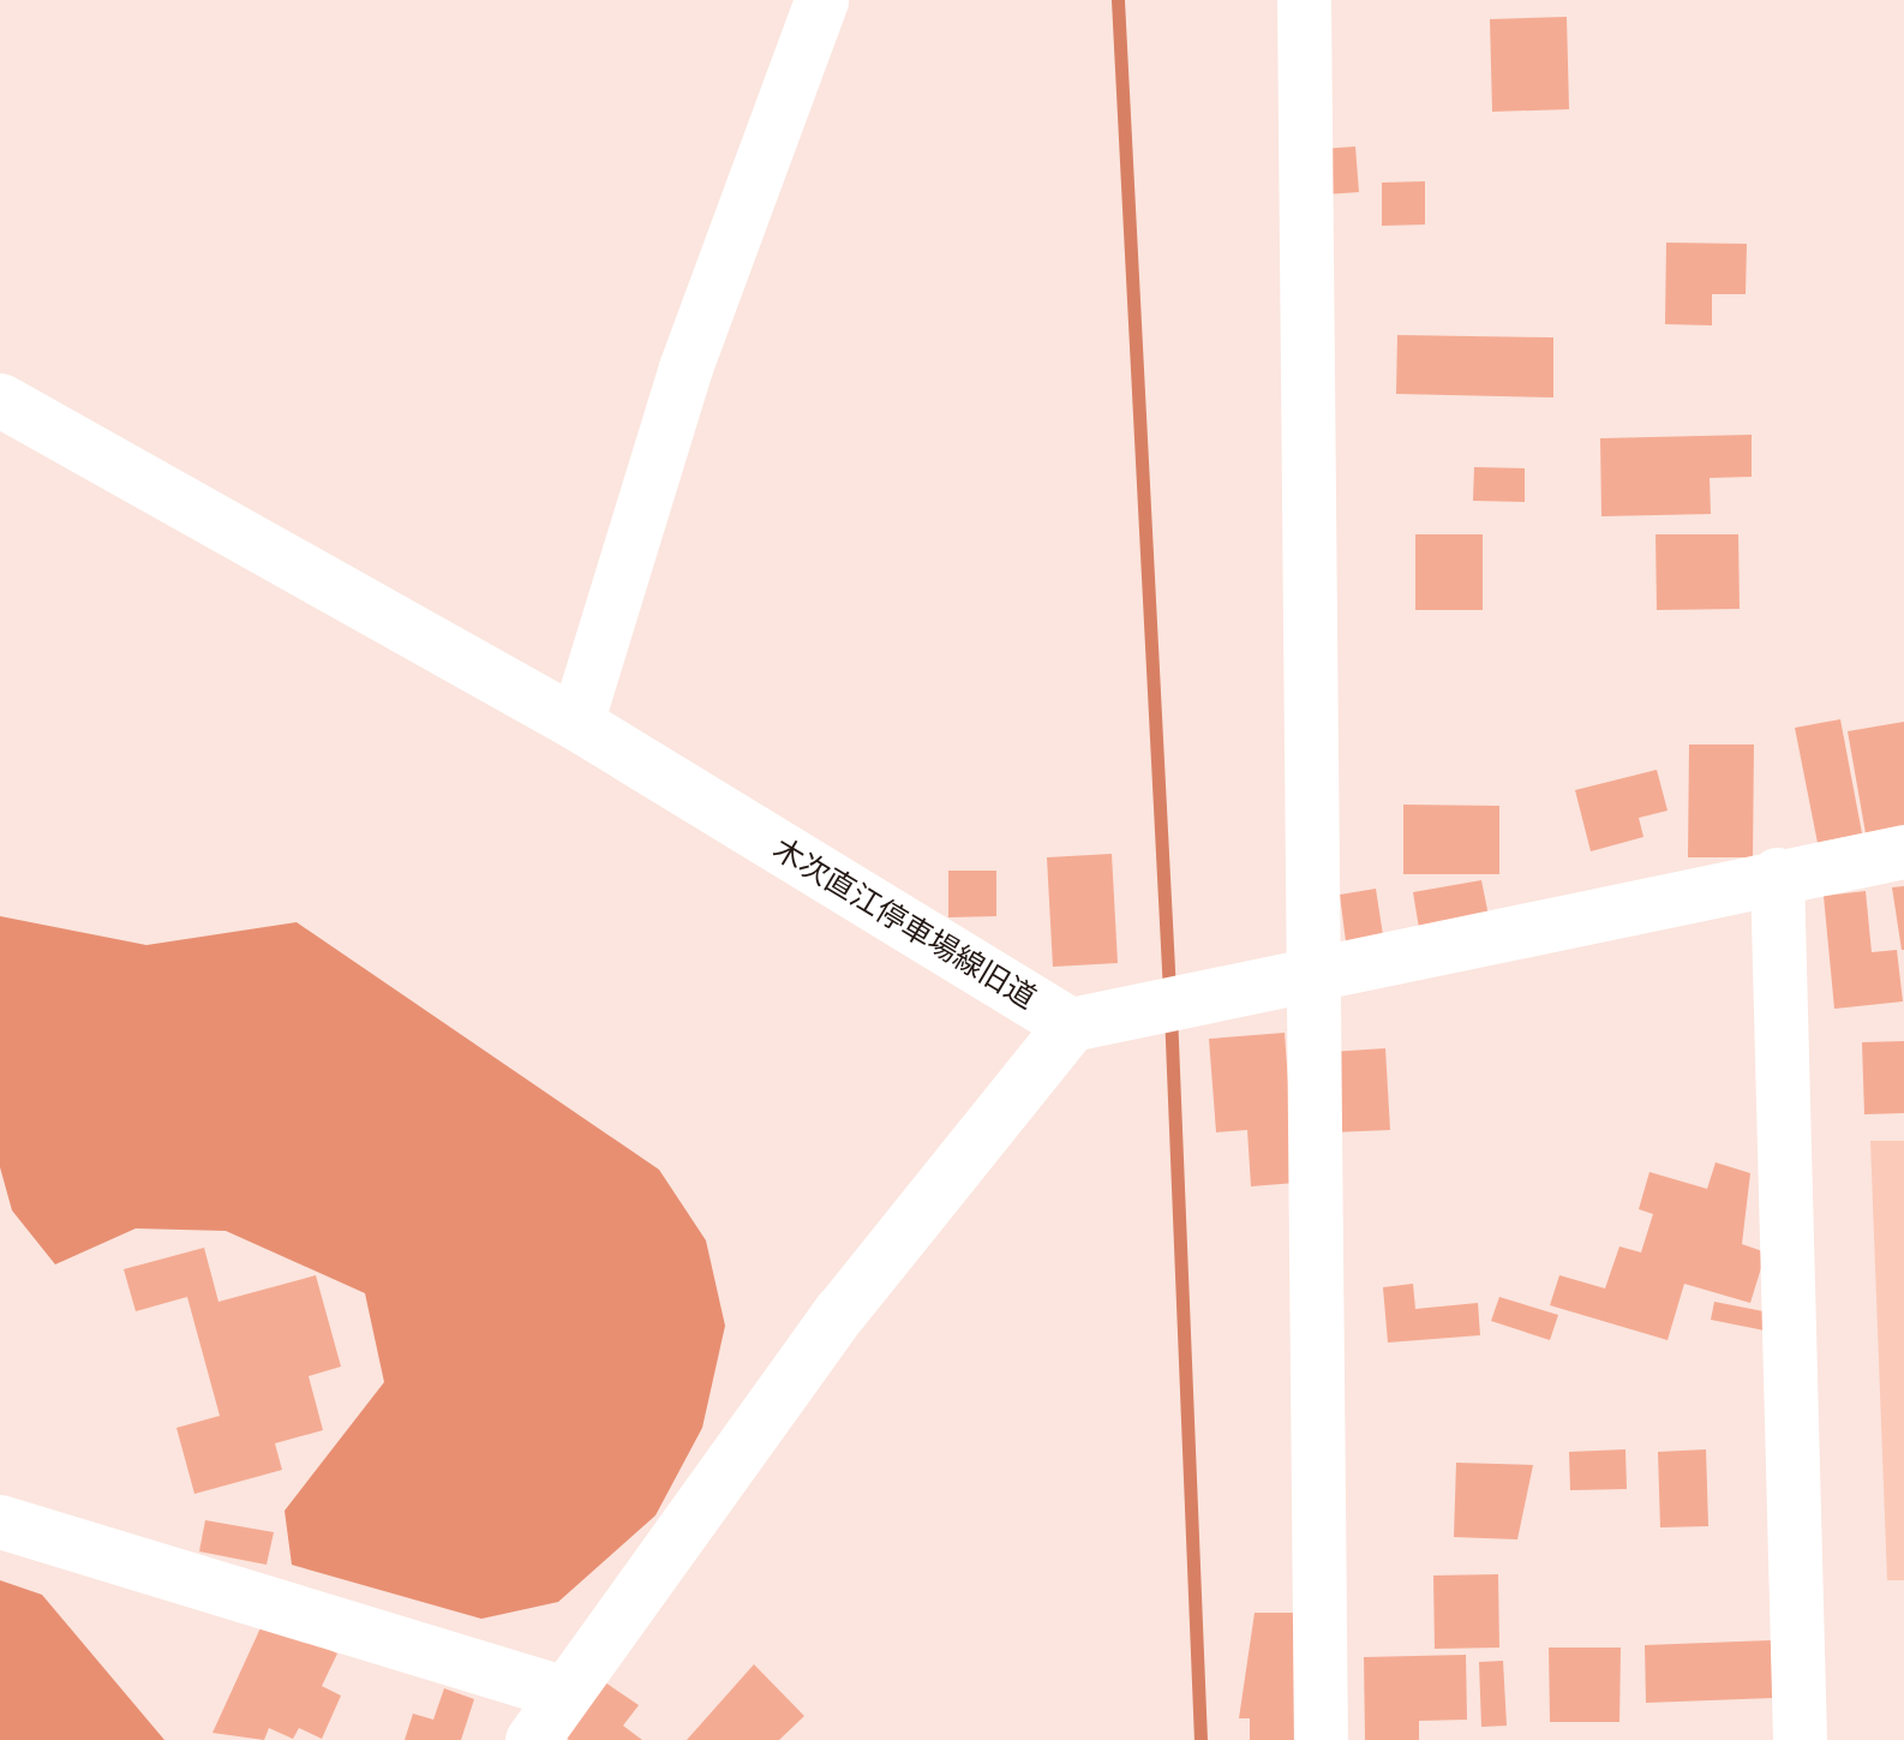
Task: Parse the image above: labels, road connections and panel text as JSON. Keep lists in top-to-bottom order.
{
  "streets": {
    "street": ["木次直江停車場線旧道"]
  }
}
